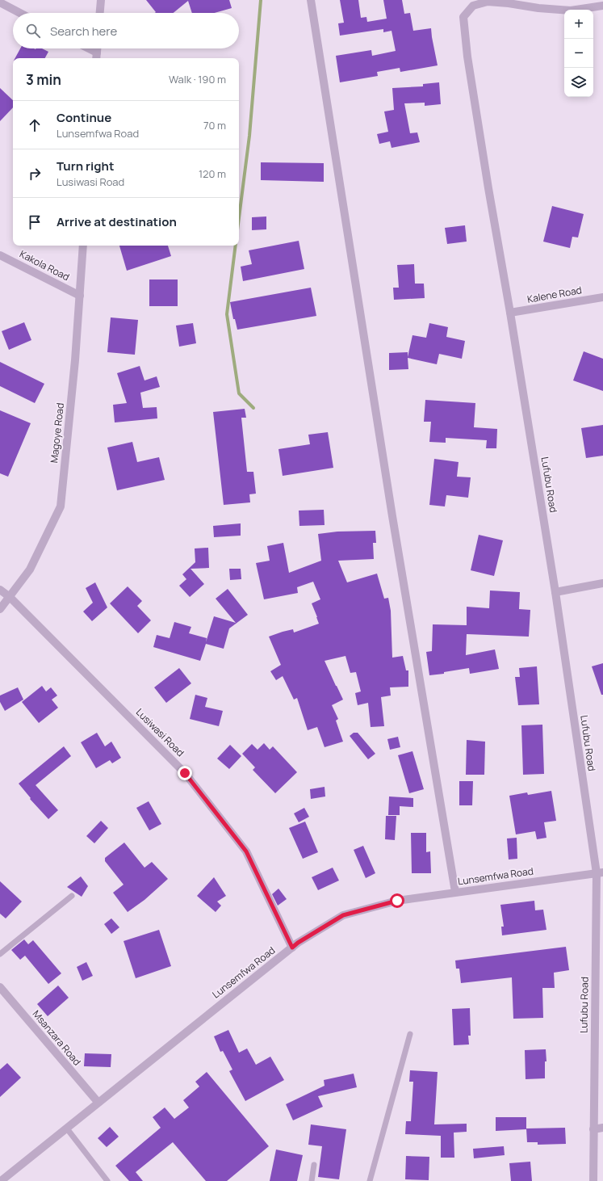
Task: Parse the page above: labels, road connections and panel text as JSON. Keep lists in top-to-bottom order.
{
  "streets": {
    "street": [
      "Kakola Road",
      "Kalene Road",
      "Magoye Road",
      "Lufubu Road",
      "Lusiwasi Road",
      "Lunsemfwa Road",
      "Msanzara Road"
    ]
  },
  "crossings": [
    ["Kakola Road", "Magoye Road"],
    ["Kalene Road", "Lufubu Road"],
    ["Magoye Road", "Lusiwasi Road"],
    ["Lufubu Road", "Lunsemfwa Road"],
    ["Lusiwasi Road", "Lunsemfwa Road"],
    ["Lunsemfwa Road", "Msanzara Road"]
  ],
  "page": {
    "map_buttons": ["+", "−"],
    "search": "Search here",
    "heading": ["3 min", "Walk · 190 m"],
    "list": [
      ["Continue", "Lunsemfwa Road", "70 m"],
      ["Turn right", "Lusiwasi Road", "120 m"],
      "Arrive at destination"
    ]
  }
}
